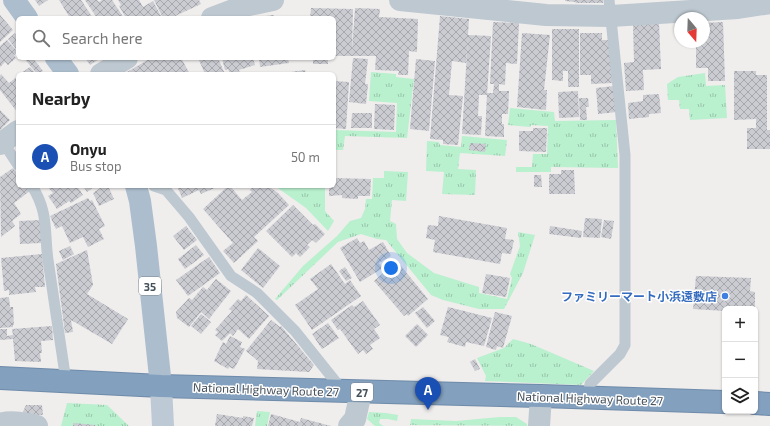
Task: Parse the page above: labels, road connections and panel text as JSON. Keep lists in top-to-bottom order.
{
  "streets": {
    "highway": ["National Highway Route 27", "27"],
    "main road": ["35"]
  },
  "crossings": [
    ["35", "National Highway Route 27"]
  ],
  "places": ["ファミリーマート小浜遠敷店"],
  "north": "bottom",
  "page": {
    "search": "Search here",
    "heading": "Nearby",
    "list": [
      {
        "mark": "A",
        "name": "Onyu",
        "note": "Bus stop",
        "value": "50 m"
      }
    ],
    "map_buttons": ["+", "−"],
    "pins": "A"
  }
}
